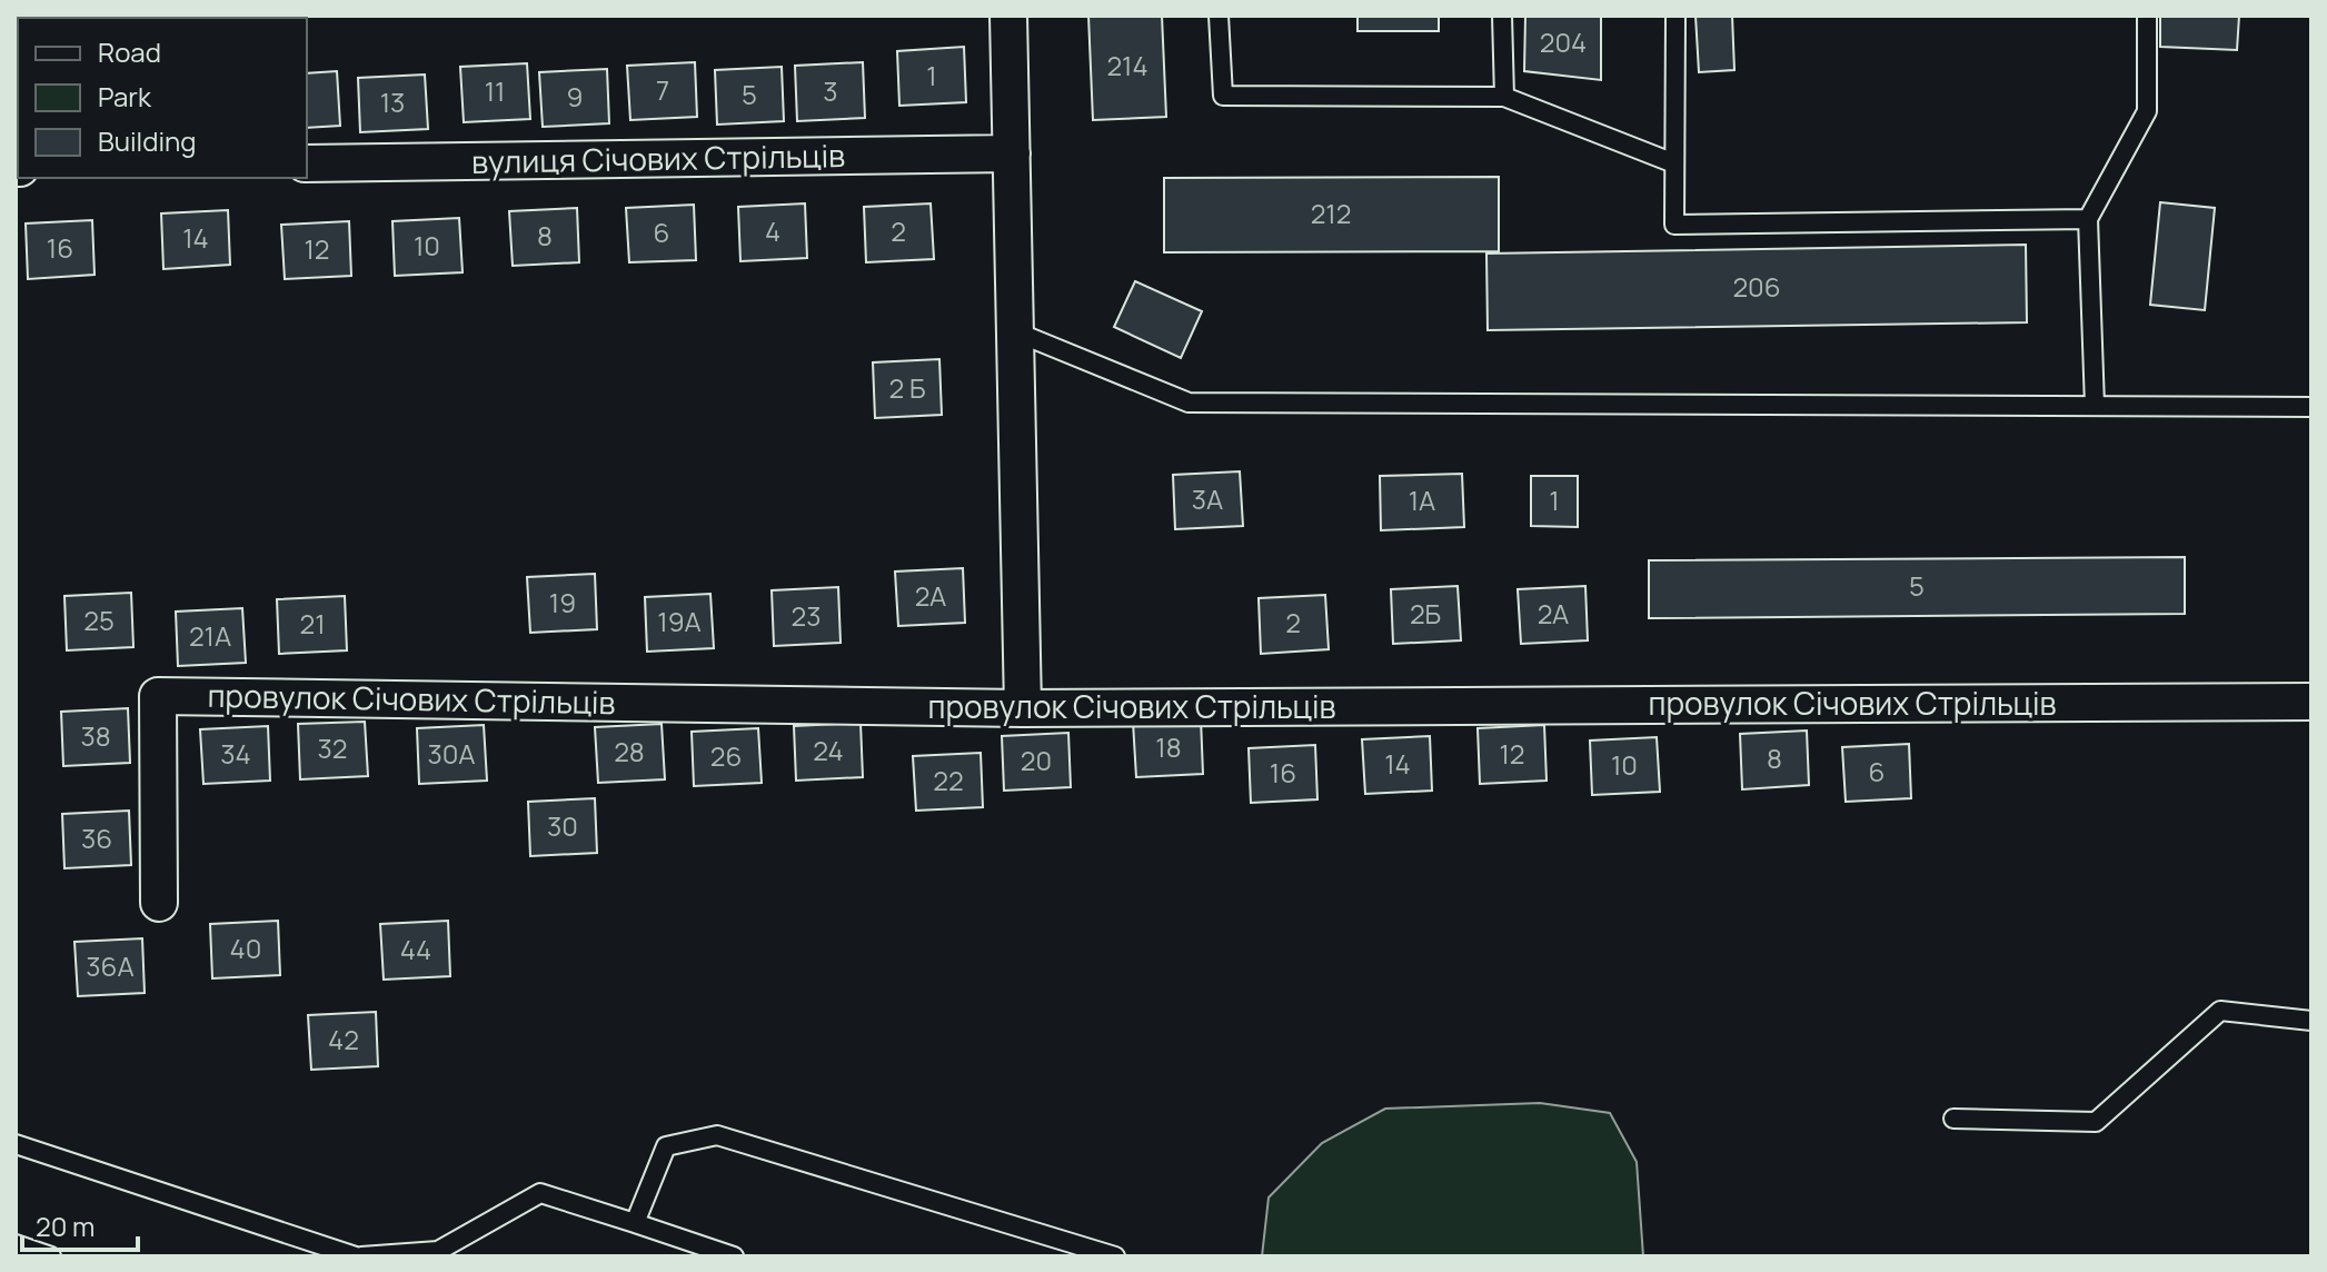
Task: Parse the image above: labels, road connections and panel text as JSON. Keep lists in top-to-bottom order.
{
  "streets": {
    "street": ["вулиця Січових Стрільців", "провулок Січових Стрільців"]
  },
  "house_numbers": [
    "204",
    "214",
    "1",
    "7",
    "11",
    "3",
    "5",
    "9",
    "13",
    "212",
    "4",
    "2",
    "6",
    "8",
    "14",
    "10",
    "16",
    "12",
    "206",
    "2 Б",
    "3А",
    "1А",
    "1",
    "5",
    "2А",
    "19",
    "2Б",
    "2А",
    "23",
    "25",
    "19А",
    "2",
    "21",
    "21А",
    "38",
    "18",
    "32",
    "24",
    "28",
    "34",
    "30А",
    "12",
    "26",
    "8",
    "20",
    "14",
    "10",
    "6",
    "16",
    "22",
    "30",
    "36",
    "40",
    "44",
    "36А",
    "42"
  ],
  "legend": ["Road", "Park", "Building"],
  "scale_bar": "20 m"
}
